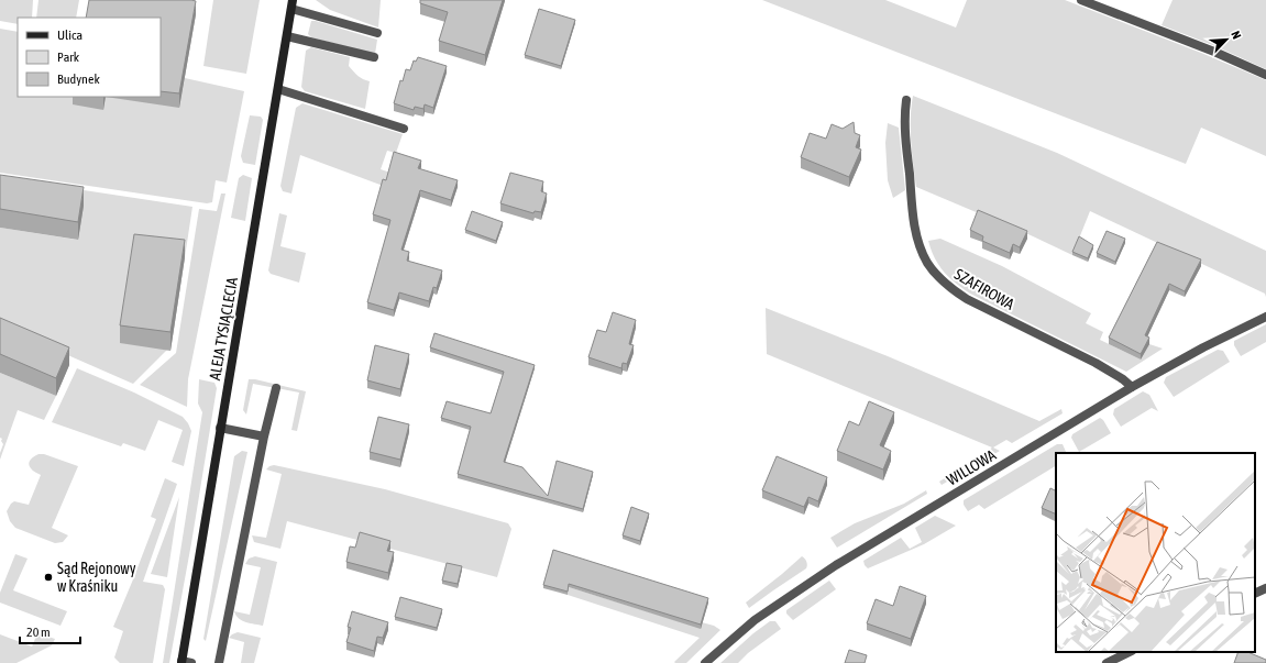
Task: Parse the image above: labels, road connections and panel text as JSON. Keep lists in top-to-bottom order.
{
  "streets": {
    "street": ["SZAFIROWA", "ALEJA TYSIĄCLECIA", "WILLOWA"]
  },
  "crossings": [
    ["SZAFIROWA", "WILLOWA"]
  ],
  "places": ["Sąd Rejonowy w Kraśniku"],
  "legend": ["Ulica", "Park", "Budynek"],
  "scale_bar": "20 m",
  "north": "top right"
}
